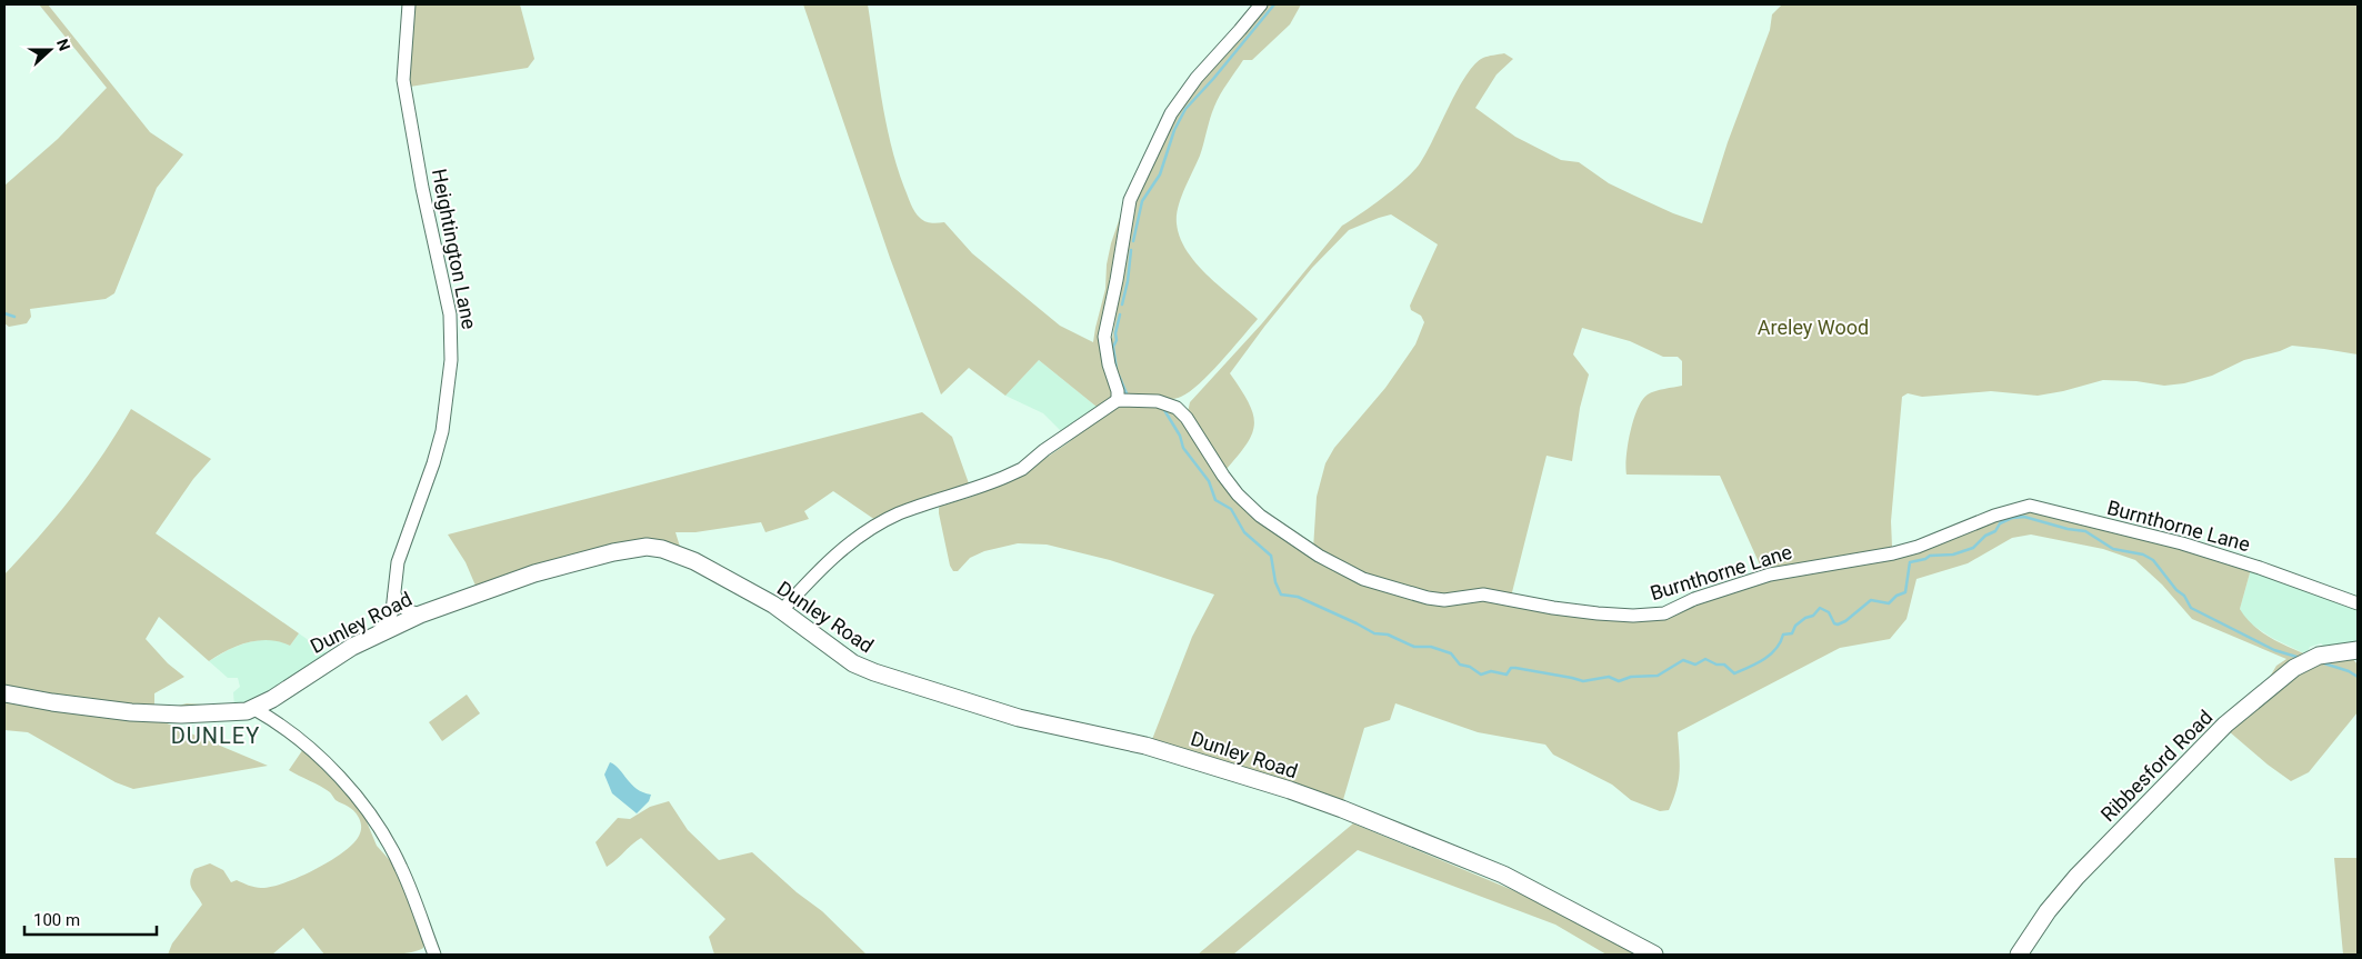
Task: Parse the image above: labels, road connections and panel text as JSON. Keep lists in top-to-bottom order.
{
  "streets": {
    "main road": ["Dunley Road", "Ribbesford Road"],
    "street": ["Heightington Lane", "Burnthorne Lane"]
  },
  "crossings": [
    ["Heightington Lane", "Dunley Road"]
  ],
  "districts": ["DUNLEY"],
  "parks": ["Areley Wood"],
  "scale_bar": "100 m",
  "north": "right"
}
